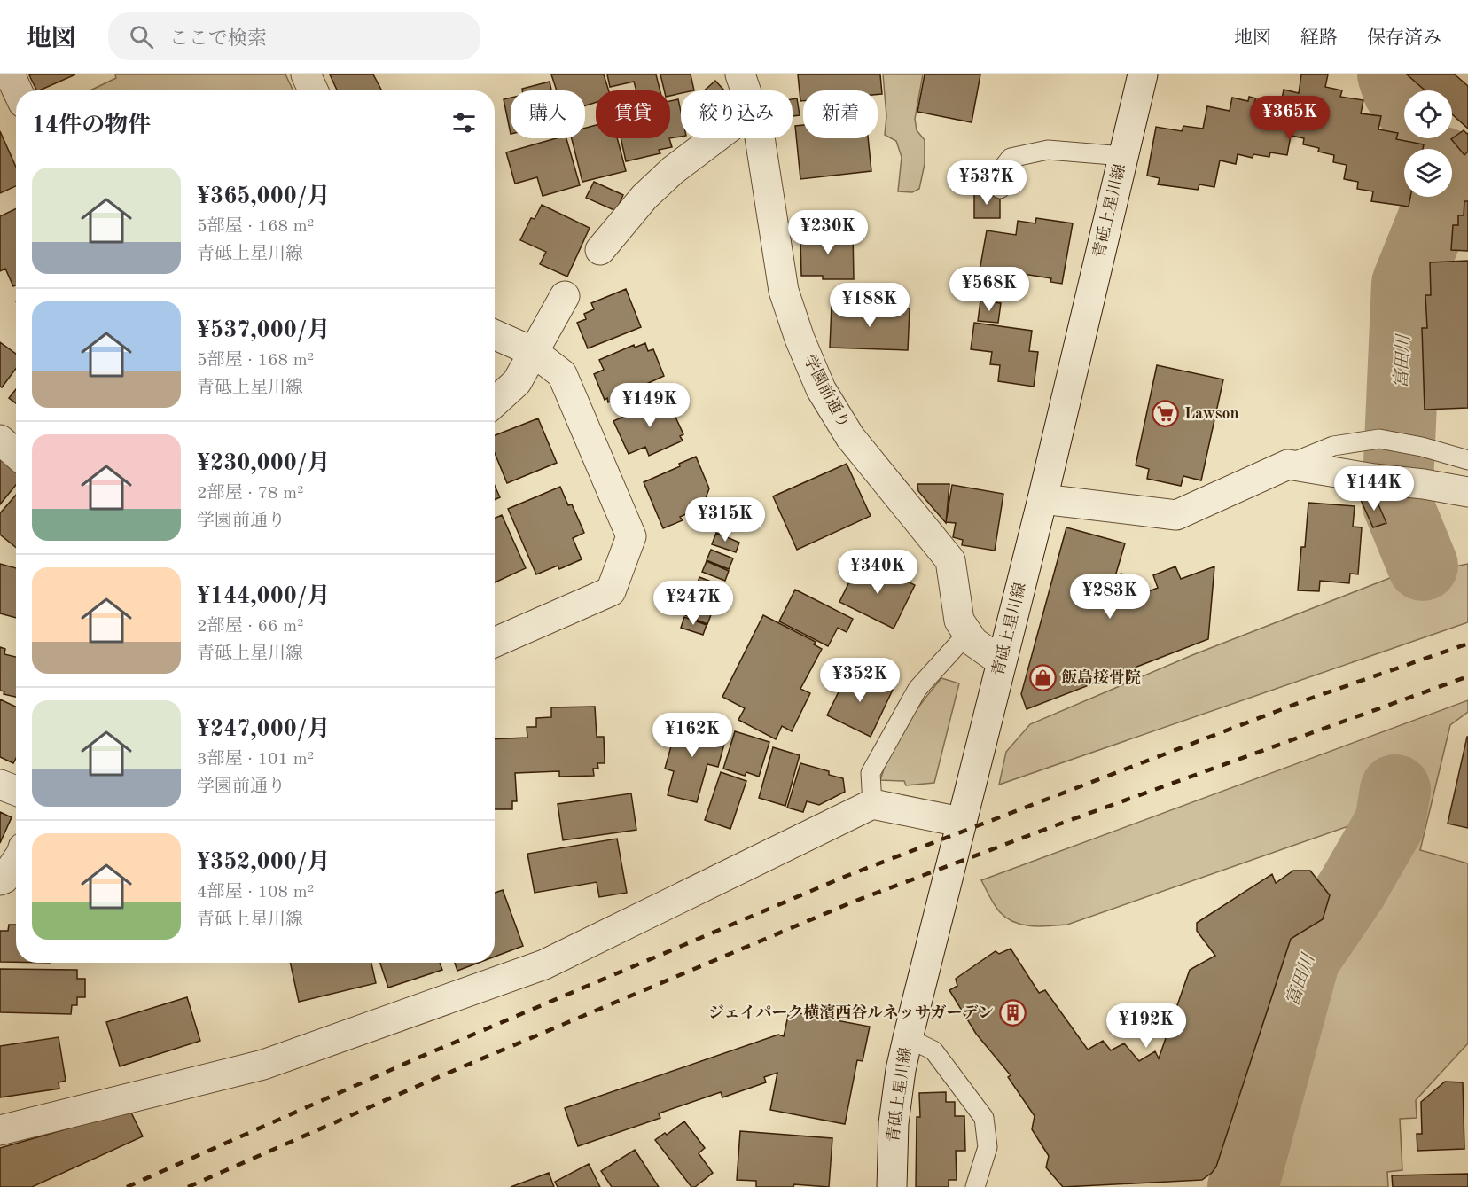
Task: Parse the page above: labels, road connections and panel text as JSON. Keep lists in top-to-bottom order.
{
  "streets": {
    "street": ["青砥上星川線", "学園前通り"]
  },
  "crossings": [
    ["青砥上星川線", "学園前通り"]
  ],
  "water": ["富田川"],
  "places": {
    "supermarket": ["Lawson"],
    "shop": ["飯島接骨院"],
    "building": ["ジェイパーク横濱西谷ルネッサガーデン"]
  },
  "page": {
    "header": "地図",
    "search": "ここで検索",
    "nav": ["地図", "経路", "保存済み"],
    "chip": [
      "購入",
      "賃貸",
      "絞り込み",
      "新着"
    ],
    "heading": "14件の物件",
    "price": [
      "¥365K",
      "¥537K",
      "¥230K",
      "¥568K",
      "¥188K",
      "¥149K",
      "¥144K",
      "¥315K",
      "¥340K",
      "¥283K",
      "¥247K",
      "¥352K",
      "¥162K",
      "¥192K"
    ],
    "list": [
      {
        "name": "¥365,000/月",
        "note": "5部屋 · 168 m² · 青砥上星川線"
      },
      {
        "name": "¥537,000/月",
        "note": "5部屋 · 168 m² · 青砥上星川線"
      },
      {
        "name": "¥230,000/月",
        "note": "2部屋 · 78 m² · 学園前通り"
      },
      {
        "name": "¥144,000/月",
        "note": "2部屋 · 66 m² · 青砥上星川線"
      },
      {
        "name": "¥247,000/月",
        "note": "3部屋 · 101 m² · 学園前通り"
      },
      {
        "name": "¥352,000/月",
        "note": "4部屋 · 108 m² · 青砥上星川線"
      }
    ]
  }
}
